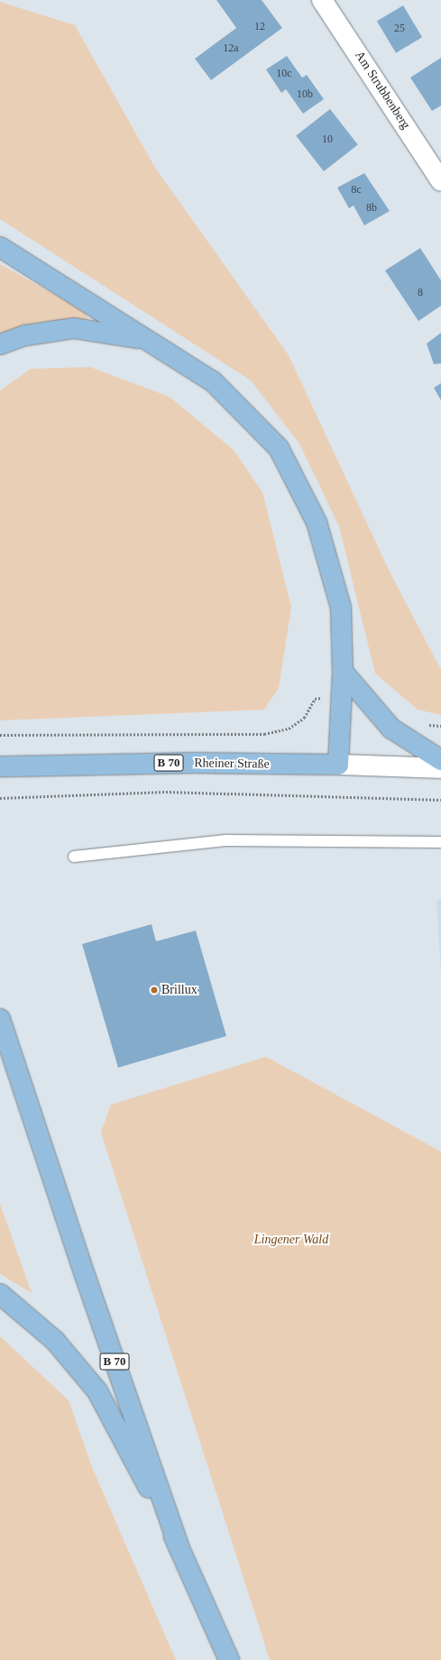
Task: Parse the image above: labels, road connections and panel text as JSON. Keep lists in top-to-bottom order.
{
  "streets": {
    "main road": ["B 70", "Rheiner Straße"],
    "street": ["Am Strubbenberg"]
  },
  "parks": ["Lingener Wald"],
  "places": ["Brillux"],
  "house_numbers": [
    "12",
    "25",
    "12a",
    "10c",
    "10b",
    "10",
    "8c",
    "8b",
    "8"
  ]
}
